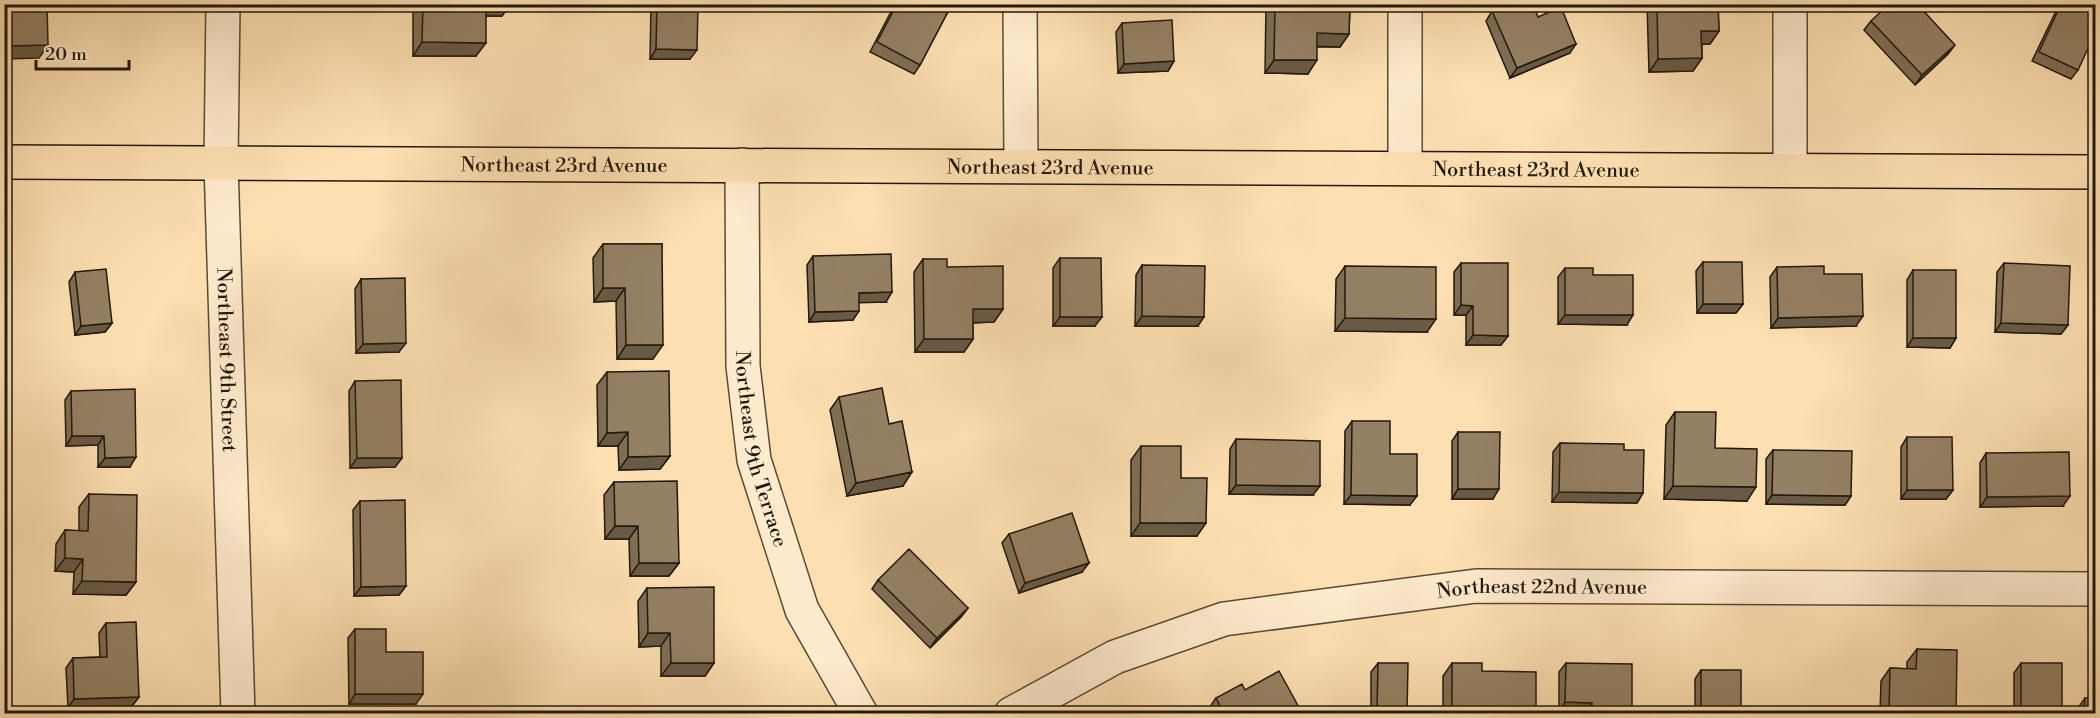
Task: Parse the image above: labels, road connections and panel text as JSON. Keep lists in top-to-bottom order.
{
  "streets": {
    "main road": ["Northeast 23rd Avenue"],
    "street": ["Northeast 9th Street", "Northeast 9th Terrace", "Northeast 22nd Avenue"]
  },
  "crossings": [
    ["Northeast 23rd Avenue", "Northeast 9th Street"],
    ["Northeast 23rd Avenue", "Northeast 9th Terrace"]
  ],
  "scale_bar": "20 m"
}
